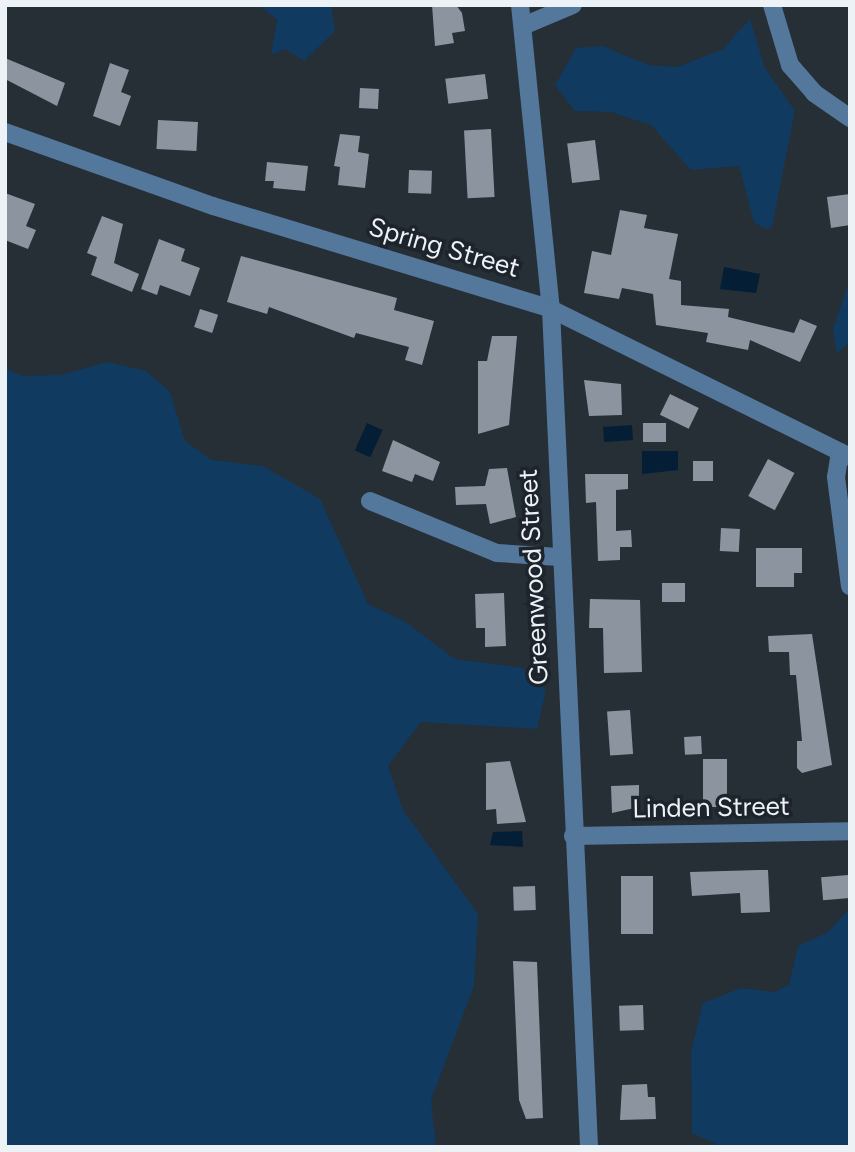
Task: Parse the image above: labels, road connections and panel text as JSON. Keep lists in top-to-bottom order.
{
  "streets": {
    "street": ["Spring Street", "Greenwood Street", "Linden Street"]
  },
  "crossings": [
    ["Spring Street", "Greenwood Street"],
    ["Greenwood Street", "Linden Street"]
  ]
}
